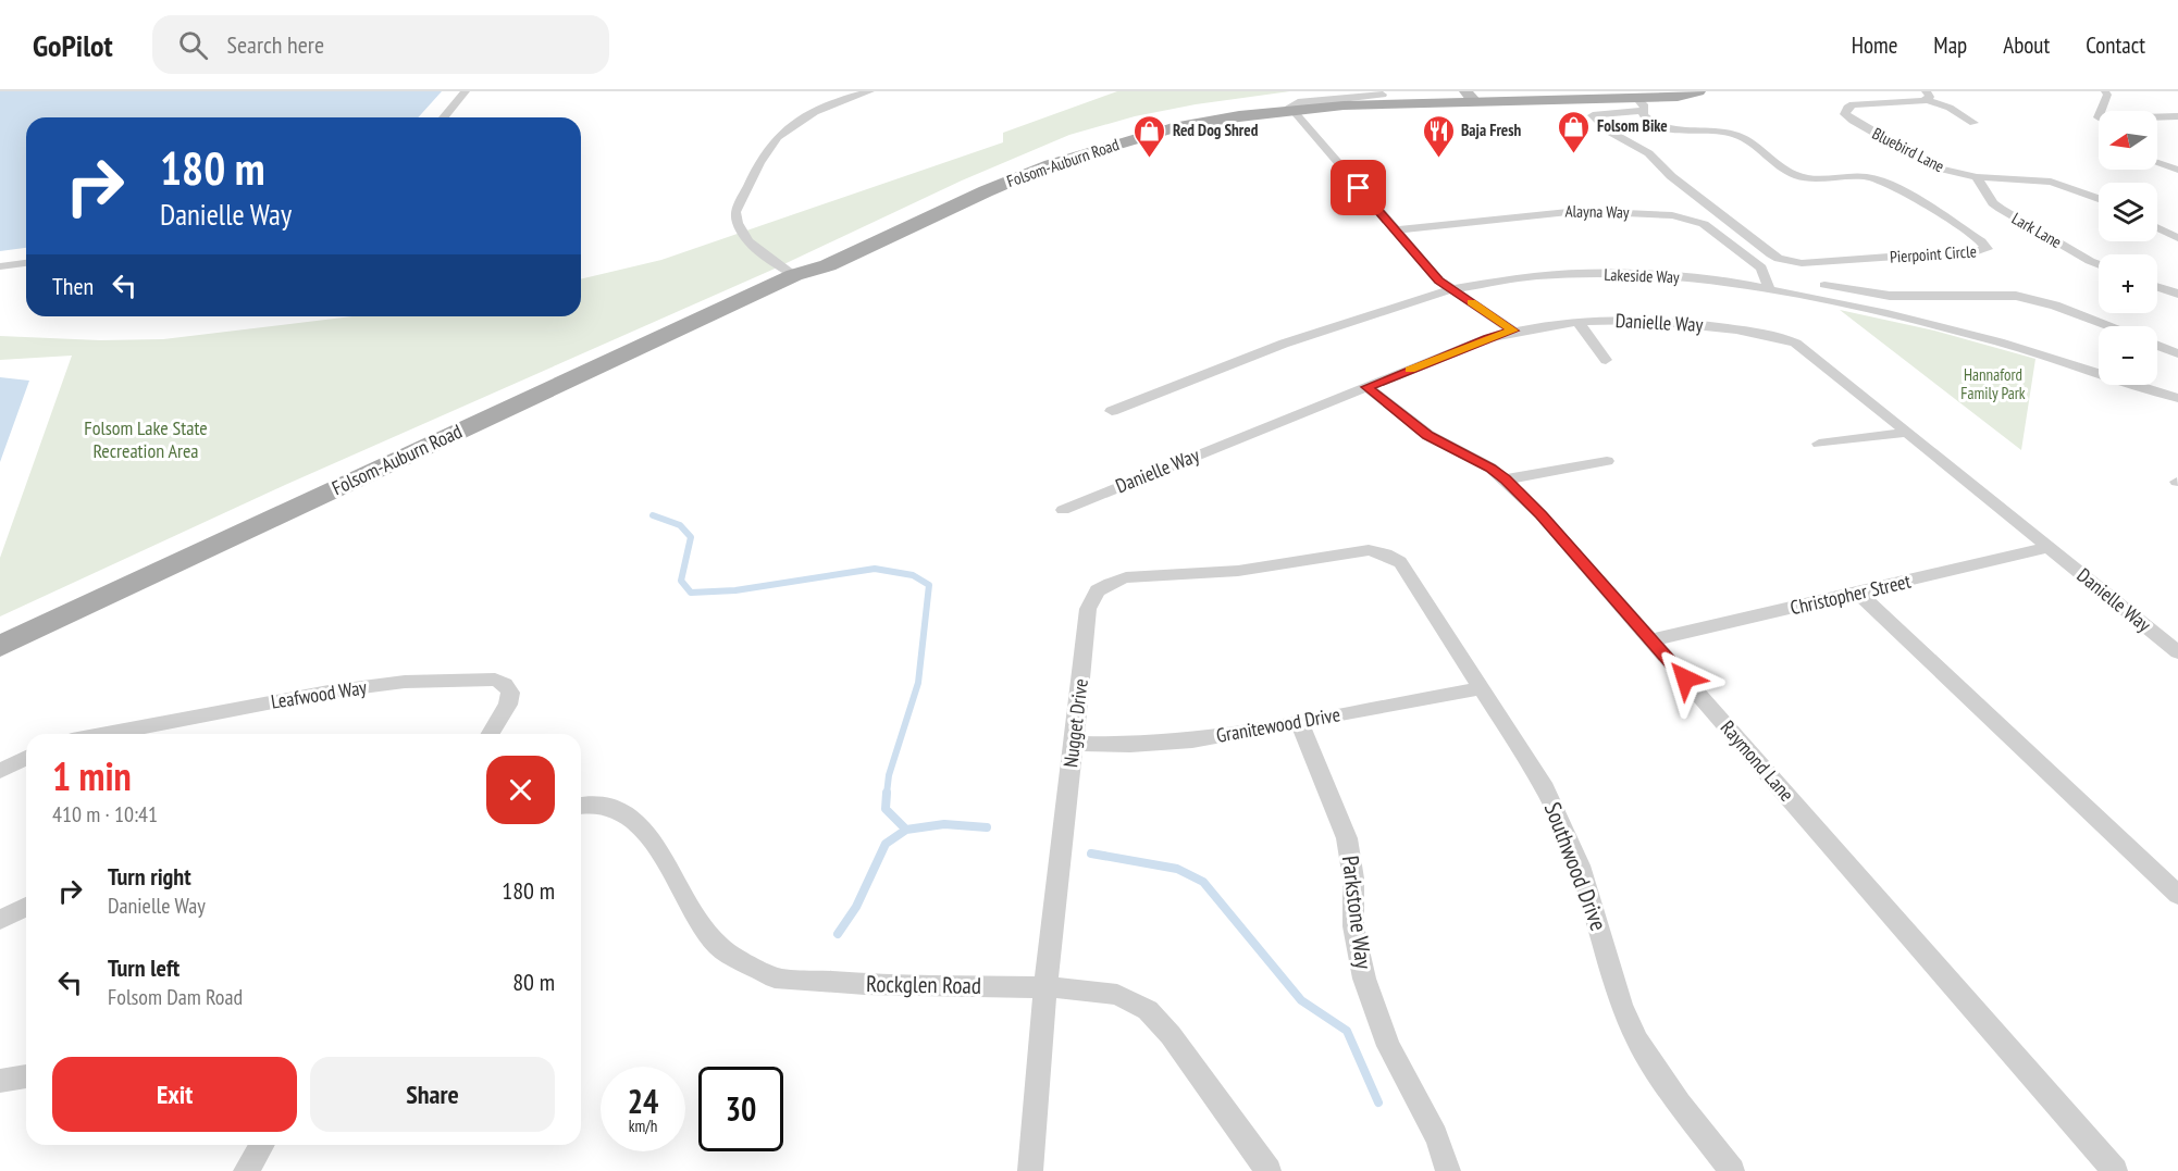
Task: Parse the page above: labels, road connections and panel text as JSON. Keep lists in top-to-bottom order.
{
  "streets": {
    "main road": ["Folsom-Auburn Road"],
    "street": [
      "Bluebird Lane",
      "Alayna Way",
      "Lark Lane",
      "Pierpoint Circle",
      "Lakeside Way",
      "Danielle Way",
      "Christopher Street",
      "Leafwood Way",
      "Nugget Drive",
      "Granitewood Drive",
      "Raymond Lane",
      "Southwood Drive",
      "Parkstone Way",
      "Rockglen Road"
    ]
  },
  "crossings": [
    ["Bluebird Lane", "Lark Lane"],
    ["Folsom-Auburn Road", "Pierpoint Circle"],
    ["Alayna Way", "Lakeside Way"],
    ["Danielle Way", "Christopher Street"],
    ["Danielle Way", "Raymond Lane"],
    ["Christopher Street", "Raymond Lane"],
    ["Nugget Drive", "Granitewood Drive"],
    ["Nugget Drive", "Southwood Drive"],
    ["Nugget Drive", "Rockglen Road"],
    ["Granitewood Drive", "Southwood Drive"],
    ["Granitewood Drive", "Parkstone Way"]
  ],
  "parks": ["Hannaford Family Park", "Folsom Lake State Recreation Area"],
  "places": {
    "shop": ["Folsom Bike", "Red Dog Shred"],
    "restaurant": ["Baja Fresh"]
  },
  "north": "left",
  "page": {
    "header": "GoPilot",
    "search": "Search here",
    "nav": [
      "Home",
      "Map",
      "About",
      "Contact"
    ],
    "map_buttons": ["+", "−"],
    "turn": ["180 m", "Danielle Way"],
    "then": "Then",
    "heading": ["1 min", "410 m · 10:41"],
    "list": [
      {
        "name": "Turn right",
        "note": "Danielle Way",
        "value": "180 m"
      },
      {
        "name": "Turn left",
        "note": "Folsom Dam Road",
        "value": "80 m"
      }
    ],
    "buttons": ["Exit", "Share"],
    "speed": "24 km/h",
    "limit": "30"
  }
}
